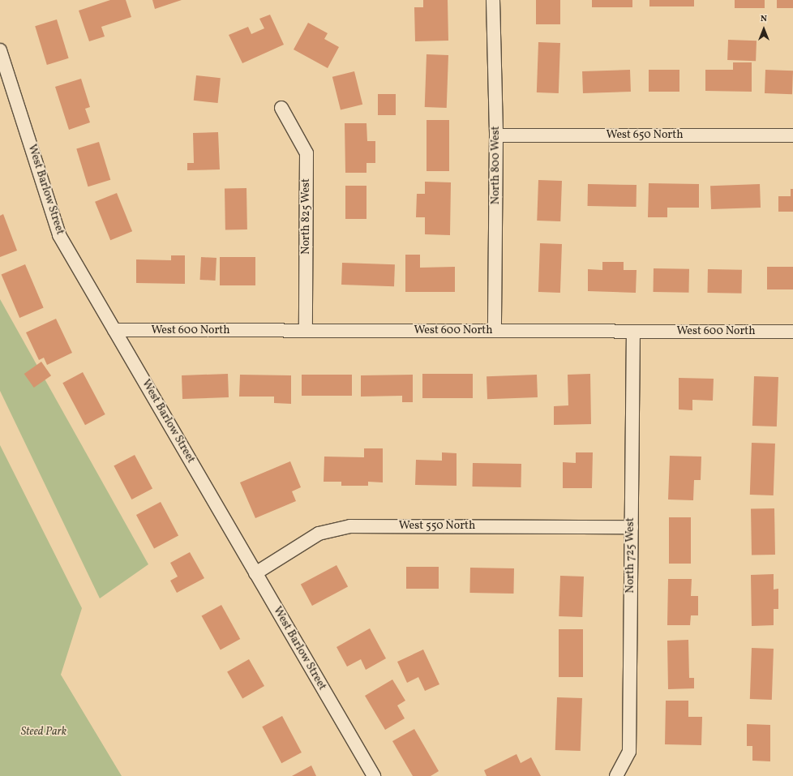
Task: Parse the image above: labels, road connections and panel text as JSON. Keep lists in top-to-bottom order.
{
  "streets": {
    "street": [
      "West 650 North",
      "North 800 West",
      "West Barlow Street",
      "North 825 West",
      "West 600 North",
      "West 550 North",
      "North 725 West"
    ]
  },
  "crossings": [
    ["West 650 North", "North 800 West"],
    ["North 800 West", "West 600 North"],
    ["West Barlow Street", "West 600 North"],
    ["West Barlow Street", "West 550 North"],
    ["North 825 West", "West 600 North"],
    ["West 600 North", "North 725 West"],
    ["West 550 North", "North 725 West"]
  ],
  "parks": ["Steed Park"],
  "north": "top"
}
